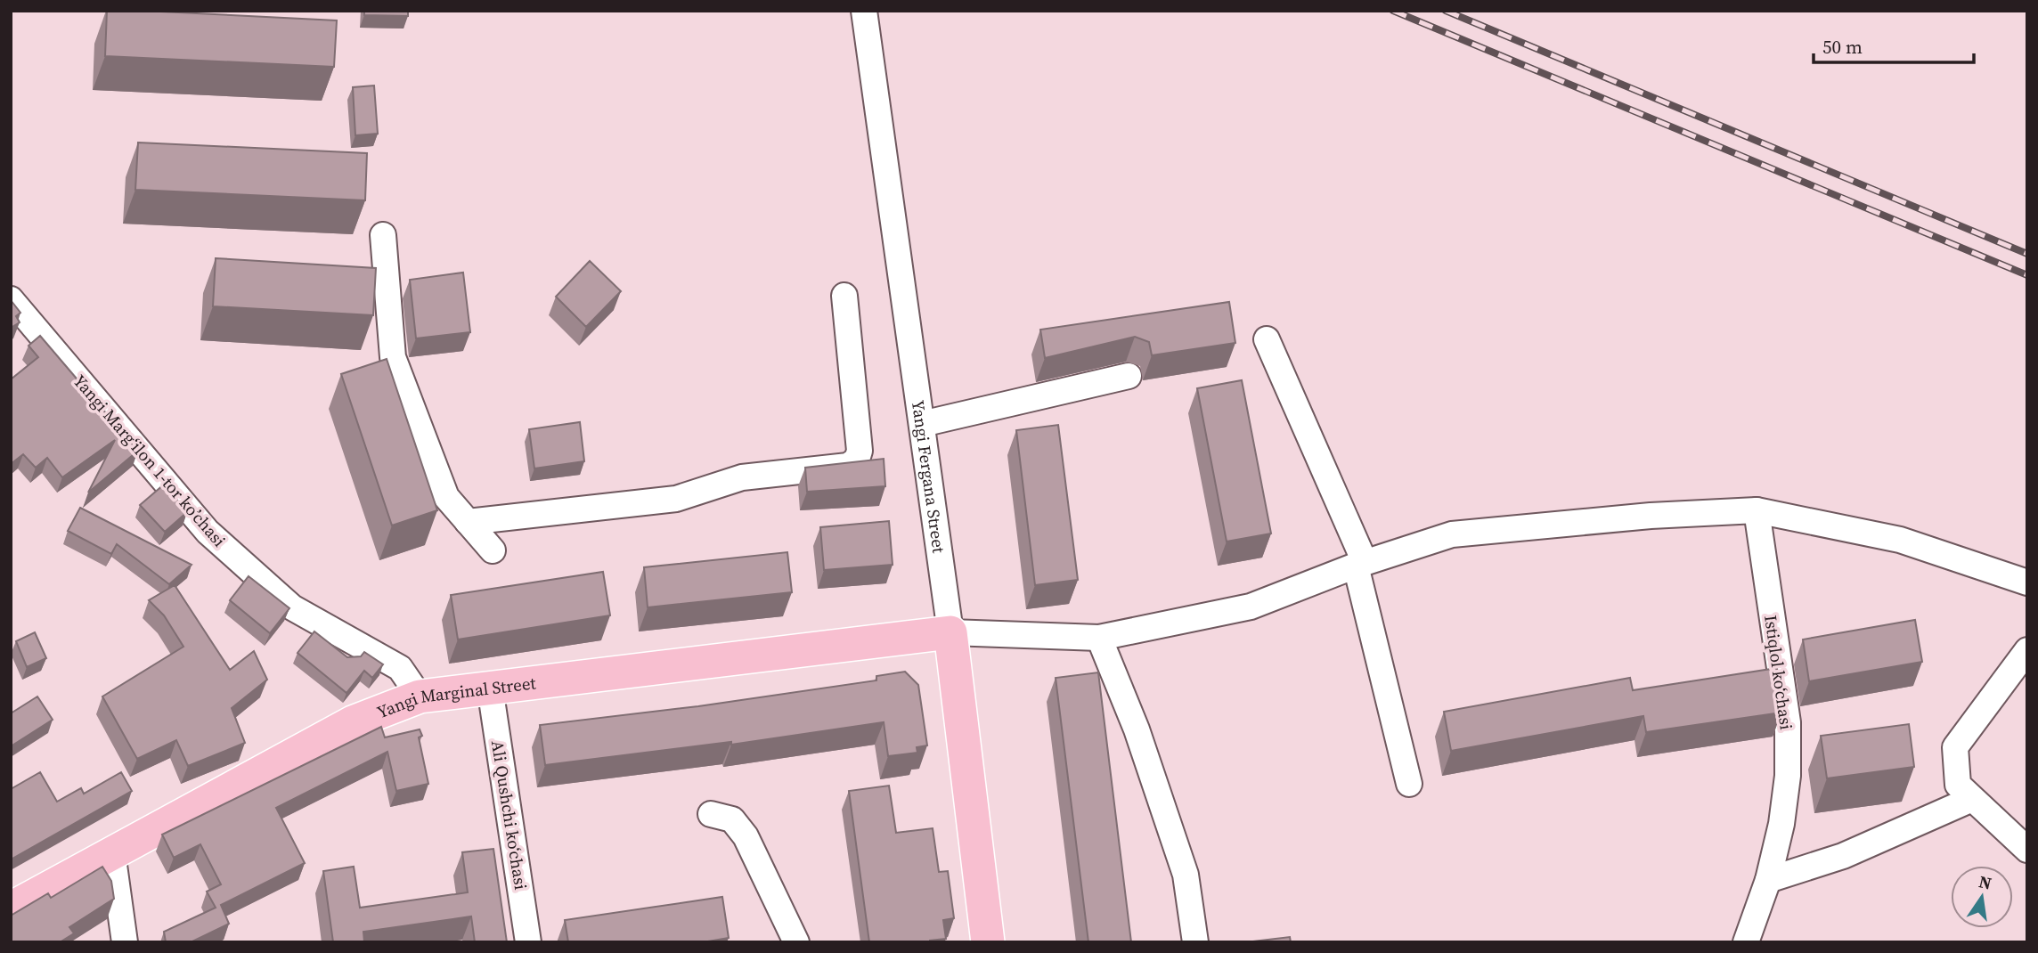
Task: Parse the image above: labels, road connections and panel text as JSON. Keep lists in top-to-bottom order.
{
  "streets": {
    "main road": ["Yangi Fergana Street", "Yangi Marginal Street"],
    "street": ["Yangi Margʻilon 1-tor koʼchasi", "Istiqlol koʻchasi", "Ali Qushchi koʻchasi"]
  },
  "crossings": [
    ["Yangi Margʻilon 1-tor koʼchasi", "Yangi Marginal Street"],
    ["Yangi Fergana Street", "Yangi Marginal Street"],
    ["Yangi Marginal Street", "Ali Qushchi koʻchasi"]
  ],
  "scale_bar": "50 m",
  "north": "top"
}
